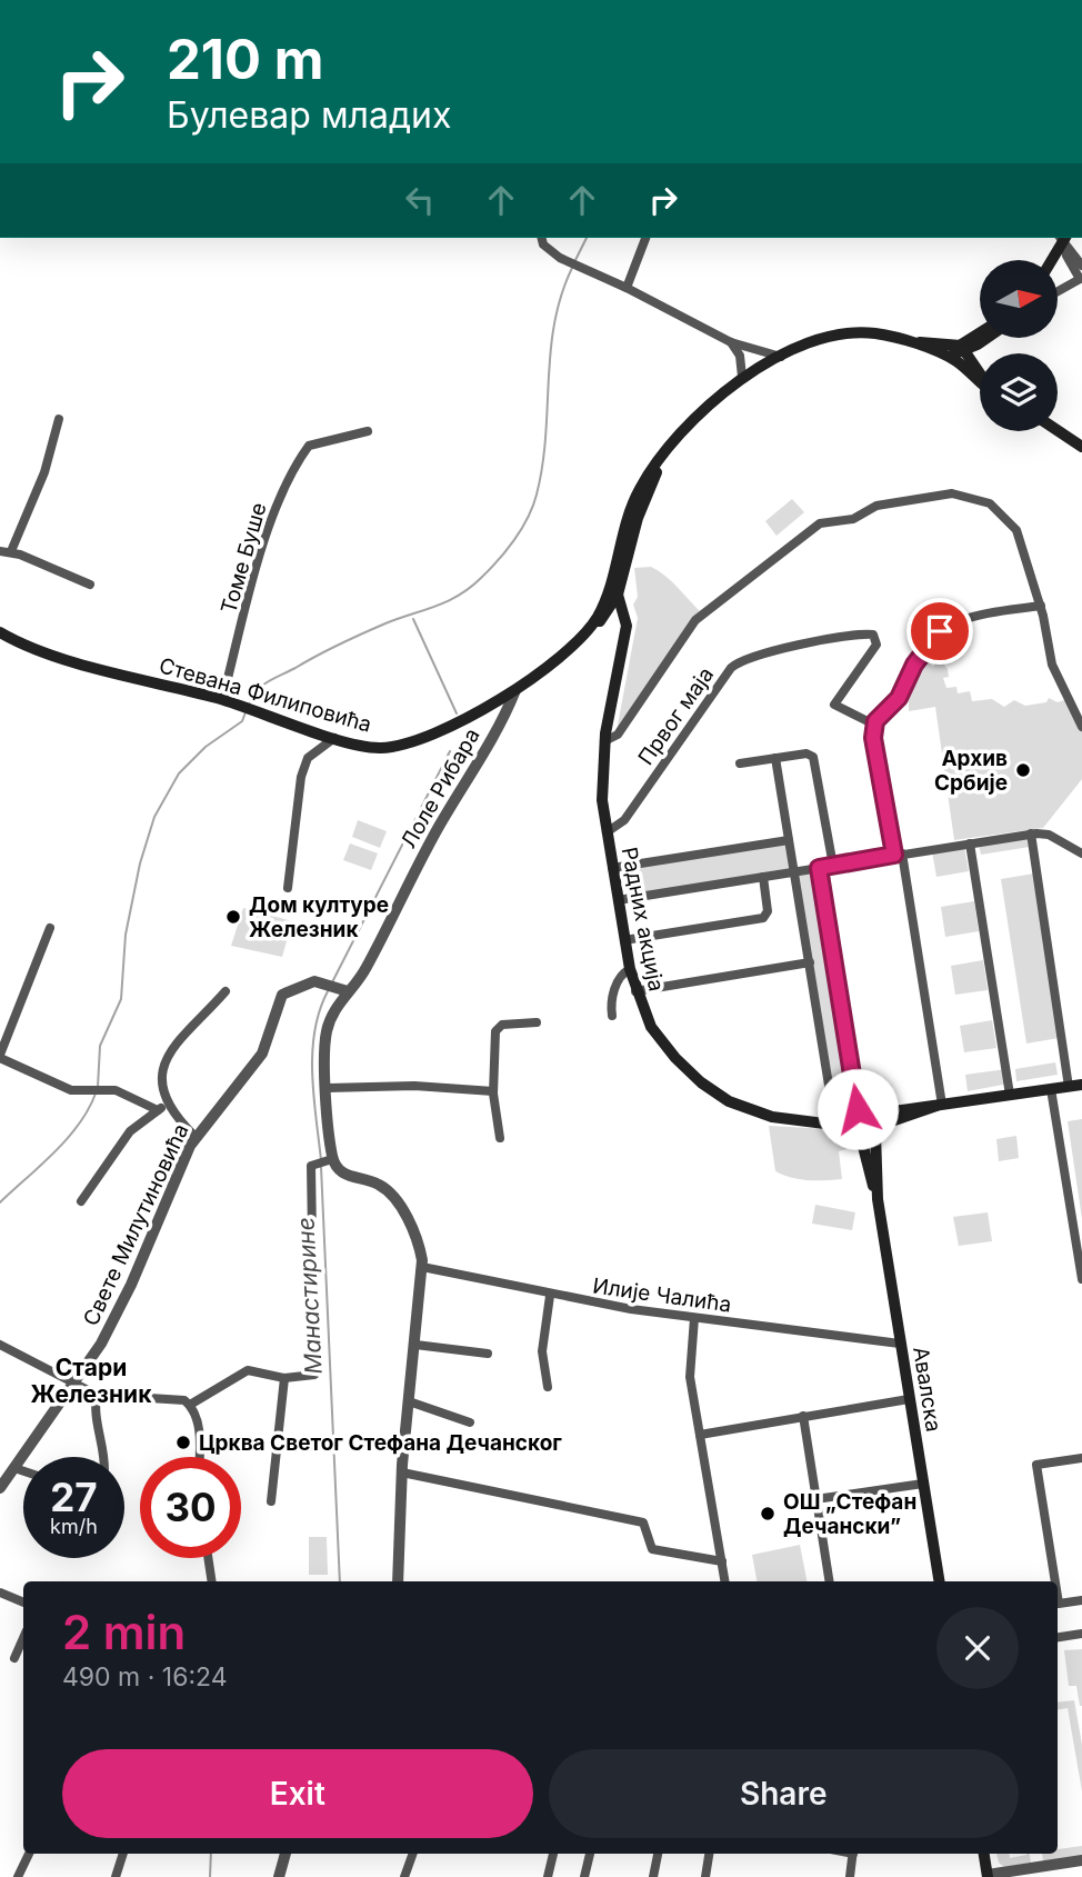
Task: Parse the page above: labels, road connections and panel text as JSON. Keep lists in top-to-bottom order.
{
  "streets": {
    "main road": [
      "Стевана Филиповића",
      "Лоле Рибара",
      "Радних акција",
      "Авалска"
    ],
    "street": [
      "Томе Буше",
      "Првог маја",
      "Свете Милутиновића",
      "Илије Чалића"
    ]
  },
  "crossings": [
    ["Томе Буше", "Стевана Филиповића"],
    ["Стевана Филиповића", "Лоле Рибара"],
    ["Првог маја", "Радних акција"],
    ["Лоле Рибара", "Радних акција"],
    ["Лоле Рибара", "Свете Милутиновића"],
    ["Радних акција", "Авалска"],
    ["Илије Чалића", "Авалска"]
  ],
  "districts": ["Стари Железник"],
  "water": ["Манастирине"],
  "places": [
    "Архив Србије",
    "Дом културе Железник",
    "Црква Светог Стефана Дечанског",
    "ОШ „Стефан Дечански”"
  ],
  "north": "right",
  "page": {
    "turn": ["210 m", "Булевар младих"],
    "speed": "27 km/h",
    "limit": "30",
    "heading": ["2 min", "490 m · 16:24"],
    "buttons": ["Exit", "Share"]
  }
}
